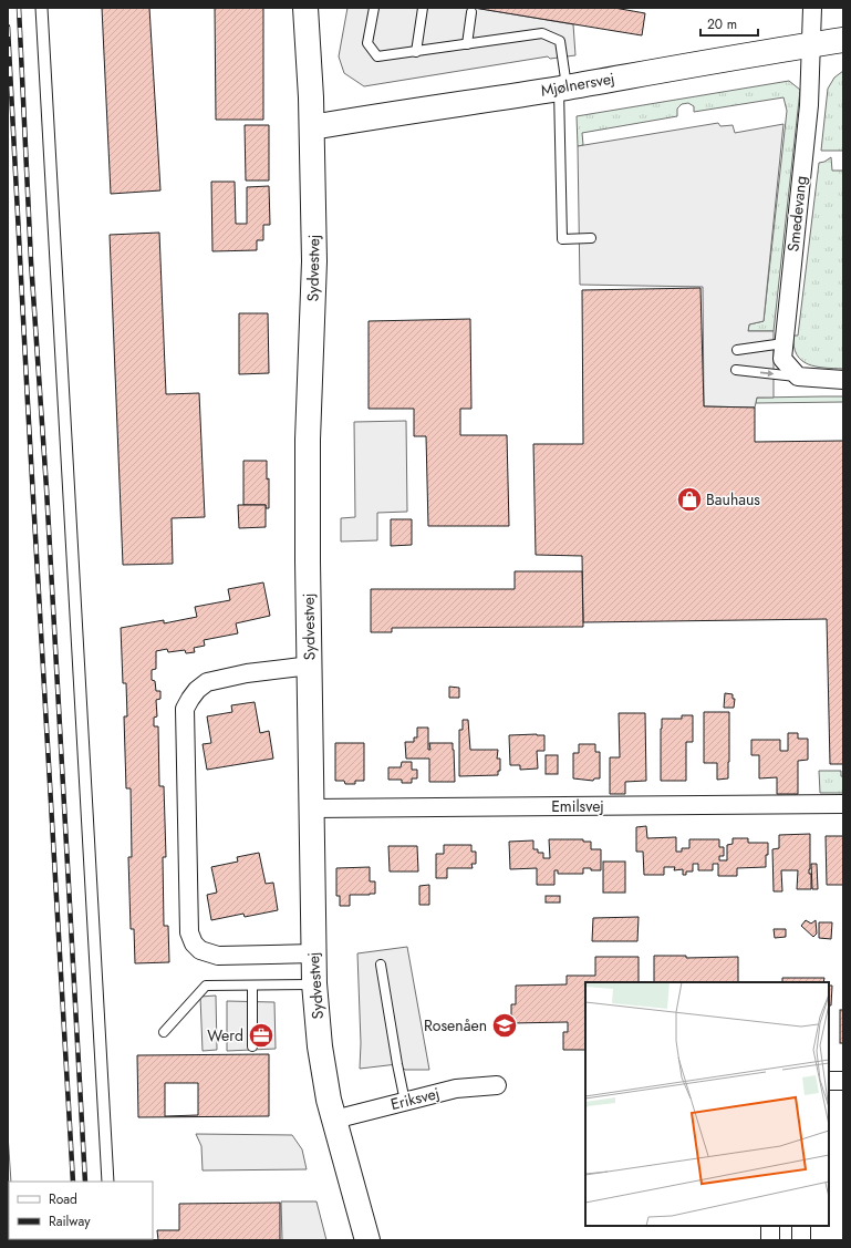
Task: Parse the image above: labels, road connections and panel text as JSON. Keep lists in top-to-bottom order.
{
  "streets": {
    "street": [
      "Mjølnersvej",
      "Smedevang",
      "Sydvestvej",
      "Emilsvej",
      "Eriksvej"
    ]
  },
  "crossings": [
    ["Mjølnersvej", "Smedevang"],
    ["Mjølnersvej", "Sydvestvej"],
    ["Sydvestvej", "Emilsvej"],
    ["Sydvestvej", "Eriksvej"]
  ],
  "places": {
    "shop": ["Bauhaus"],
    "school or university": ["Rosenåen"],
    "office": ["Werd"]
  },
  "legend": ["Road", "Railway"],
  "scale_bar": "20 m"
}
